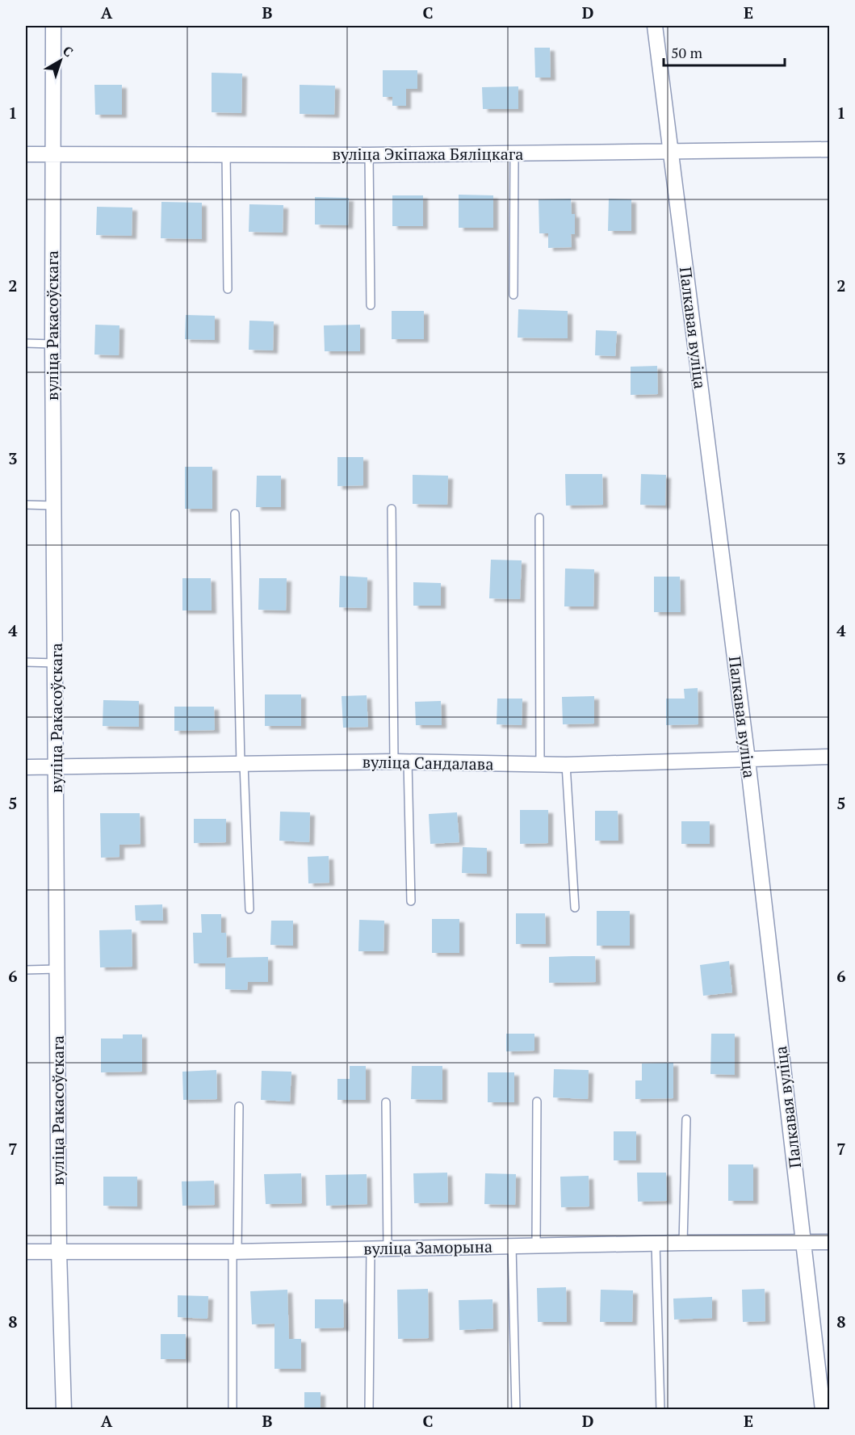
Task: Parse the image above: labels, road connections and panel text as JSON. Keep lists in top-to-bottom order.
{
  "streets": {
    "street": [
      "вуліца Экіпажа Бяліцкага",
      "вуліца Ракасоўскага",
      "Палкавая вуліца",
      "вуліца Сандалава",
      "вуліца Заморына"
    ]
  },
  "crossings": [
    ["вуліца Экіпажа Бяліцкага", "вуліца Ракасоўскага"],
    ["вуліца Экіпажа Бяліцкага", "Палкавая вуліца"],
    ["вуліца Ракасоўскага", "вуліца Сандалава"],
    ["вуліца Ракасоўскага", "вуліца Заморына"],
    ["Палкавая вуліца", "вуліца Сандалава"],
    ["Палкавая вуліца", "вуліца Заморына"]
  ],
  "scale_bar": "50 m",
  "north": "top right",
  "grid": {
    "columns": [
      "A",
      "B",
      "C",
      "D",
      "E"
    ],
    "rows": [
      "1",
      "2",
      "3",
      "4",
      "5",
      "6",
      "7",
      "8"
    ]
  }
}
